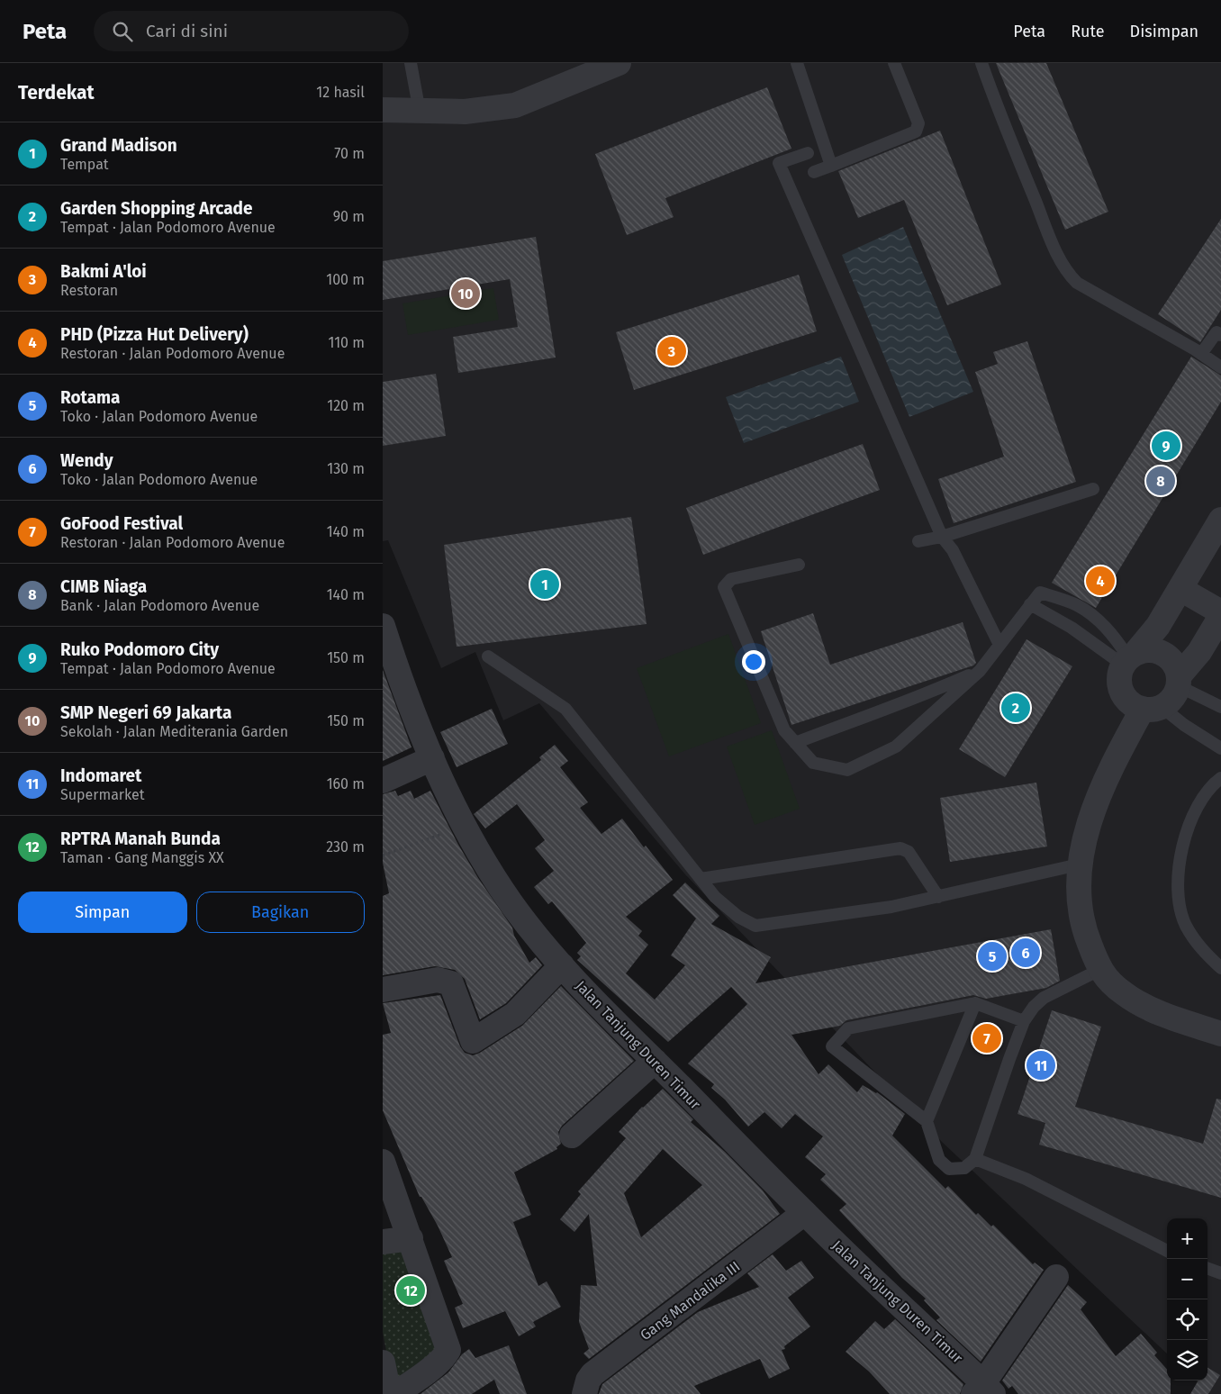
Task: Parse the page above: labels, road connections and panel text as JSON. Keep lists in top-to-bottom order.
{
  "streets": {
    "street": ["Jalan Tanjung Duren Timur", "Gang Mandalika III"]
  },
  "crossings": [
    ["Jalan Tanjung Duren Timur", "Gang Mandalika III"]
  ],
  "page": {
    "header": "Peta",
    "search": "Cari di sini",
    "nav": ["Peta", "Rute", "Disimpan"],
    "heading": ["Terdekat", "12 hasil"],
    "list": [
      {
        "mark": "1",
        "name": "Grand Madison",
        "note": "Tempat",
        "value": "70 m"
      },
      {
        "mark": "2",
        "name": "Garden Shopping Arcade",
        "note": "Tempat · Jalan Podomoro Avenue",
        "value": "90 m"
      },
      {
        "mark": "3",
        "name": "Bakmi A'loi",
        "note": "Restoran",
        "value": "100 m"
      },
      {
        "mark": "4",
        "name": "PHD (Pizza Hut Delivery)",
        "note": "Restoran · Jalan Podomoro Avenue",
        "value": "110 m"
      },
      {
        "mark": "5",
        "name": "Rotama",
        "note": "Toko · Jalan Podomoro Avenue",
        "value": "120 m"
      },
      {
        "mark": "6",
        "name": "Wendy",
        "note": "Toko · Jalan Podomoro Avenue",
        "value": "130 m"
      },
      {
        "mark": "7",
        "name": "GoFood Festival",
        "note": "Restoran · Jalan Podomoro Avenue",
        "value": "140 m"
      },
      {
        "mark": "8",
        "name": "CIMB Niaga",
        "note": "Bank · Jalan Podomoro Avenue",
        "value": "140 m"
      },
      {
        "mark": "9",
        "name": "Ruko Podomoro City",
        "note": "Tempat · Jalan Podomoro Avenue",
        "value": "150 m"
      },
      {
        "mark": "10",
        "name": "SMP Negeri 69 Jakarta",
        "note": "Sekolah · Jalan Mediterania Garden",
        "value": "150 m"
      },
      {
        "mark": "11",
        "name": "Indomaret",
        "note": "Supermarket",
        "value": "160 m"
      },
      {
        "mark": "12",
        "name": "RPTRA Manah Bunda",
        "note": "Taman · Gang Manggis XX",
        "value": "230 m"
      }
    ],
    "pins": [
      "10",
      "3",
      "9",
      "8",
      "4",
      "1",
      "2",
      "6",
      "5",
      "7",
      "11",
      "12"
    ],
    "buttons": ["Simpan", "Bagikan"],
    "map_buttons": ["+", "−"]
  }
}
